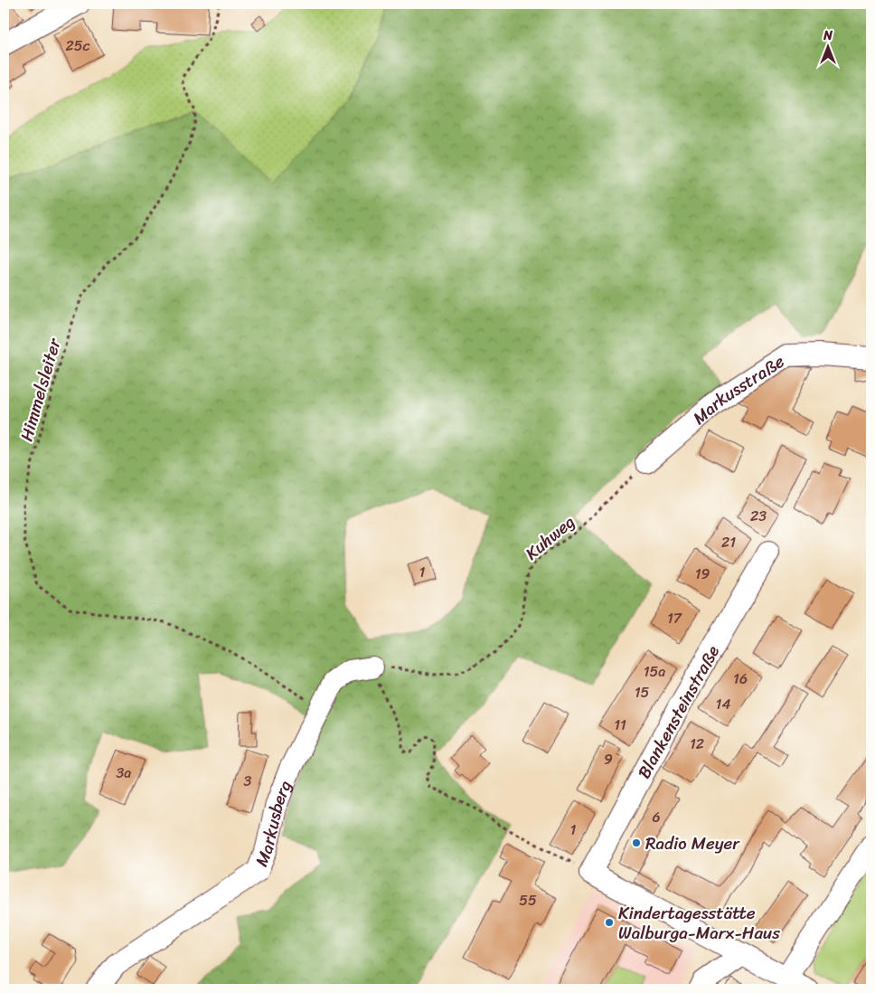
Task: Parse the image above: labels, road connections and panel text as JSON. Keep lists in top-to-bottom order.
{
  "streets": {
    "street": ["Markusstraße", "Blankensteinstraße", "Markusberg"],
    "path": ["Himmelsleiter", "Kuhweg"]
  },
  "crossings": [
    ["Himmelsleiter", "Markusberg"],
    ["Markusstraße", "Kuhweg"],
    ["Kuhweg", "Markusberg"]
  ],
  "places": ["Radio Meyer", "Kindertagesstätte Walburga-Marx-Haus"],
  "house_numbers": [
    "25c",
    "23",
    "21",
    "1",
    "19",
    "17",
    "15a",
    "16",
    "15",
    "14",
    "11",
    "12",
    "9",
    "3a",
    "3",
    "6",
    "1",
    "55"
  ],
  "north": "top"
}
